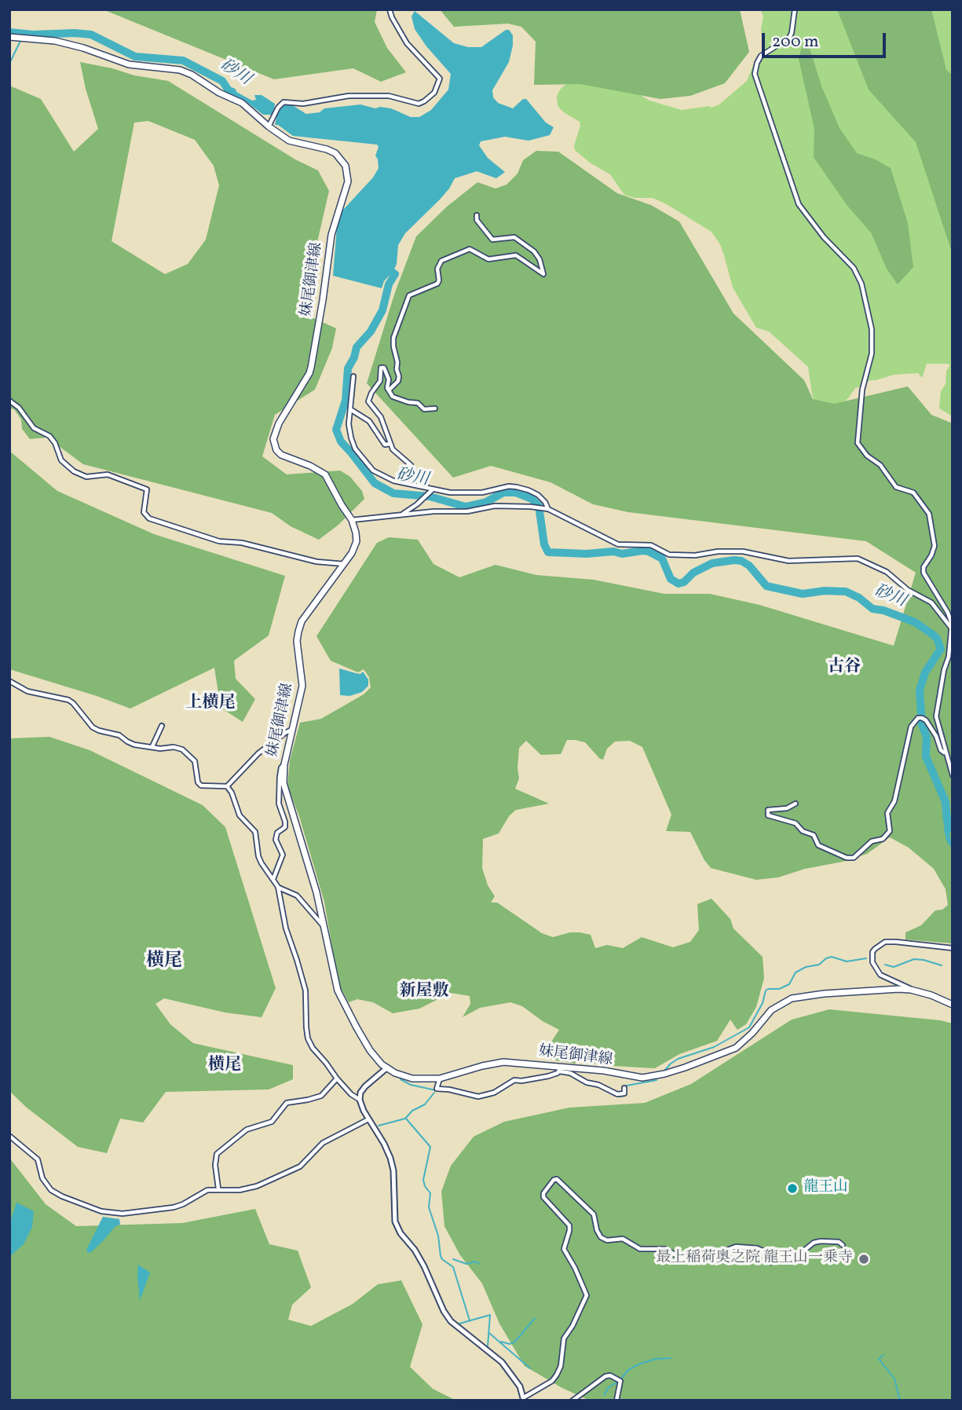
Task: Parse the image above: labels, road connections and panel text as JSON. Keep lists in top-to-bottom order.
{
  "streets": {
    "main road": ["妹尾御津線"]
  },
  "districts": [
    "古谷",
    "上横尾",
    "横尾",
    "新屋敷",
    "横尾"
  ],
  "water": ["砂川"],
  "places": ["龍王山", "最上稲荷奥之院 龍王山一乗寺"],
  "scale_bar": "200 m"
}
